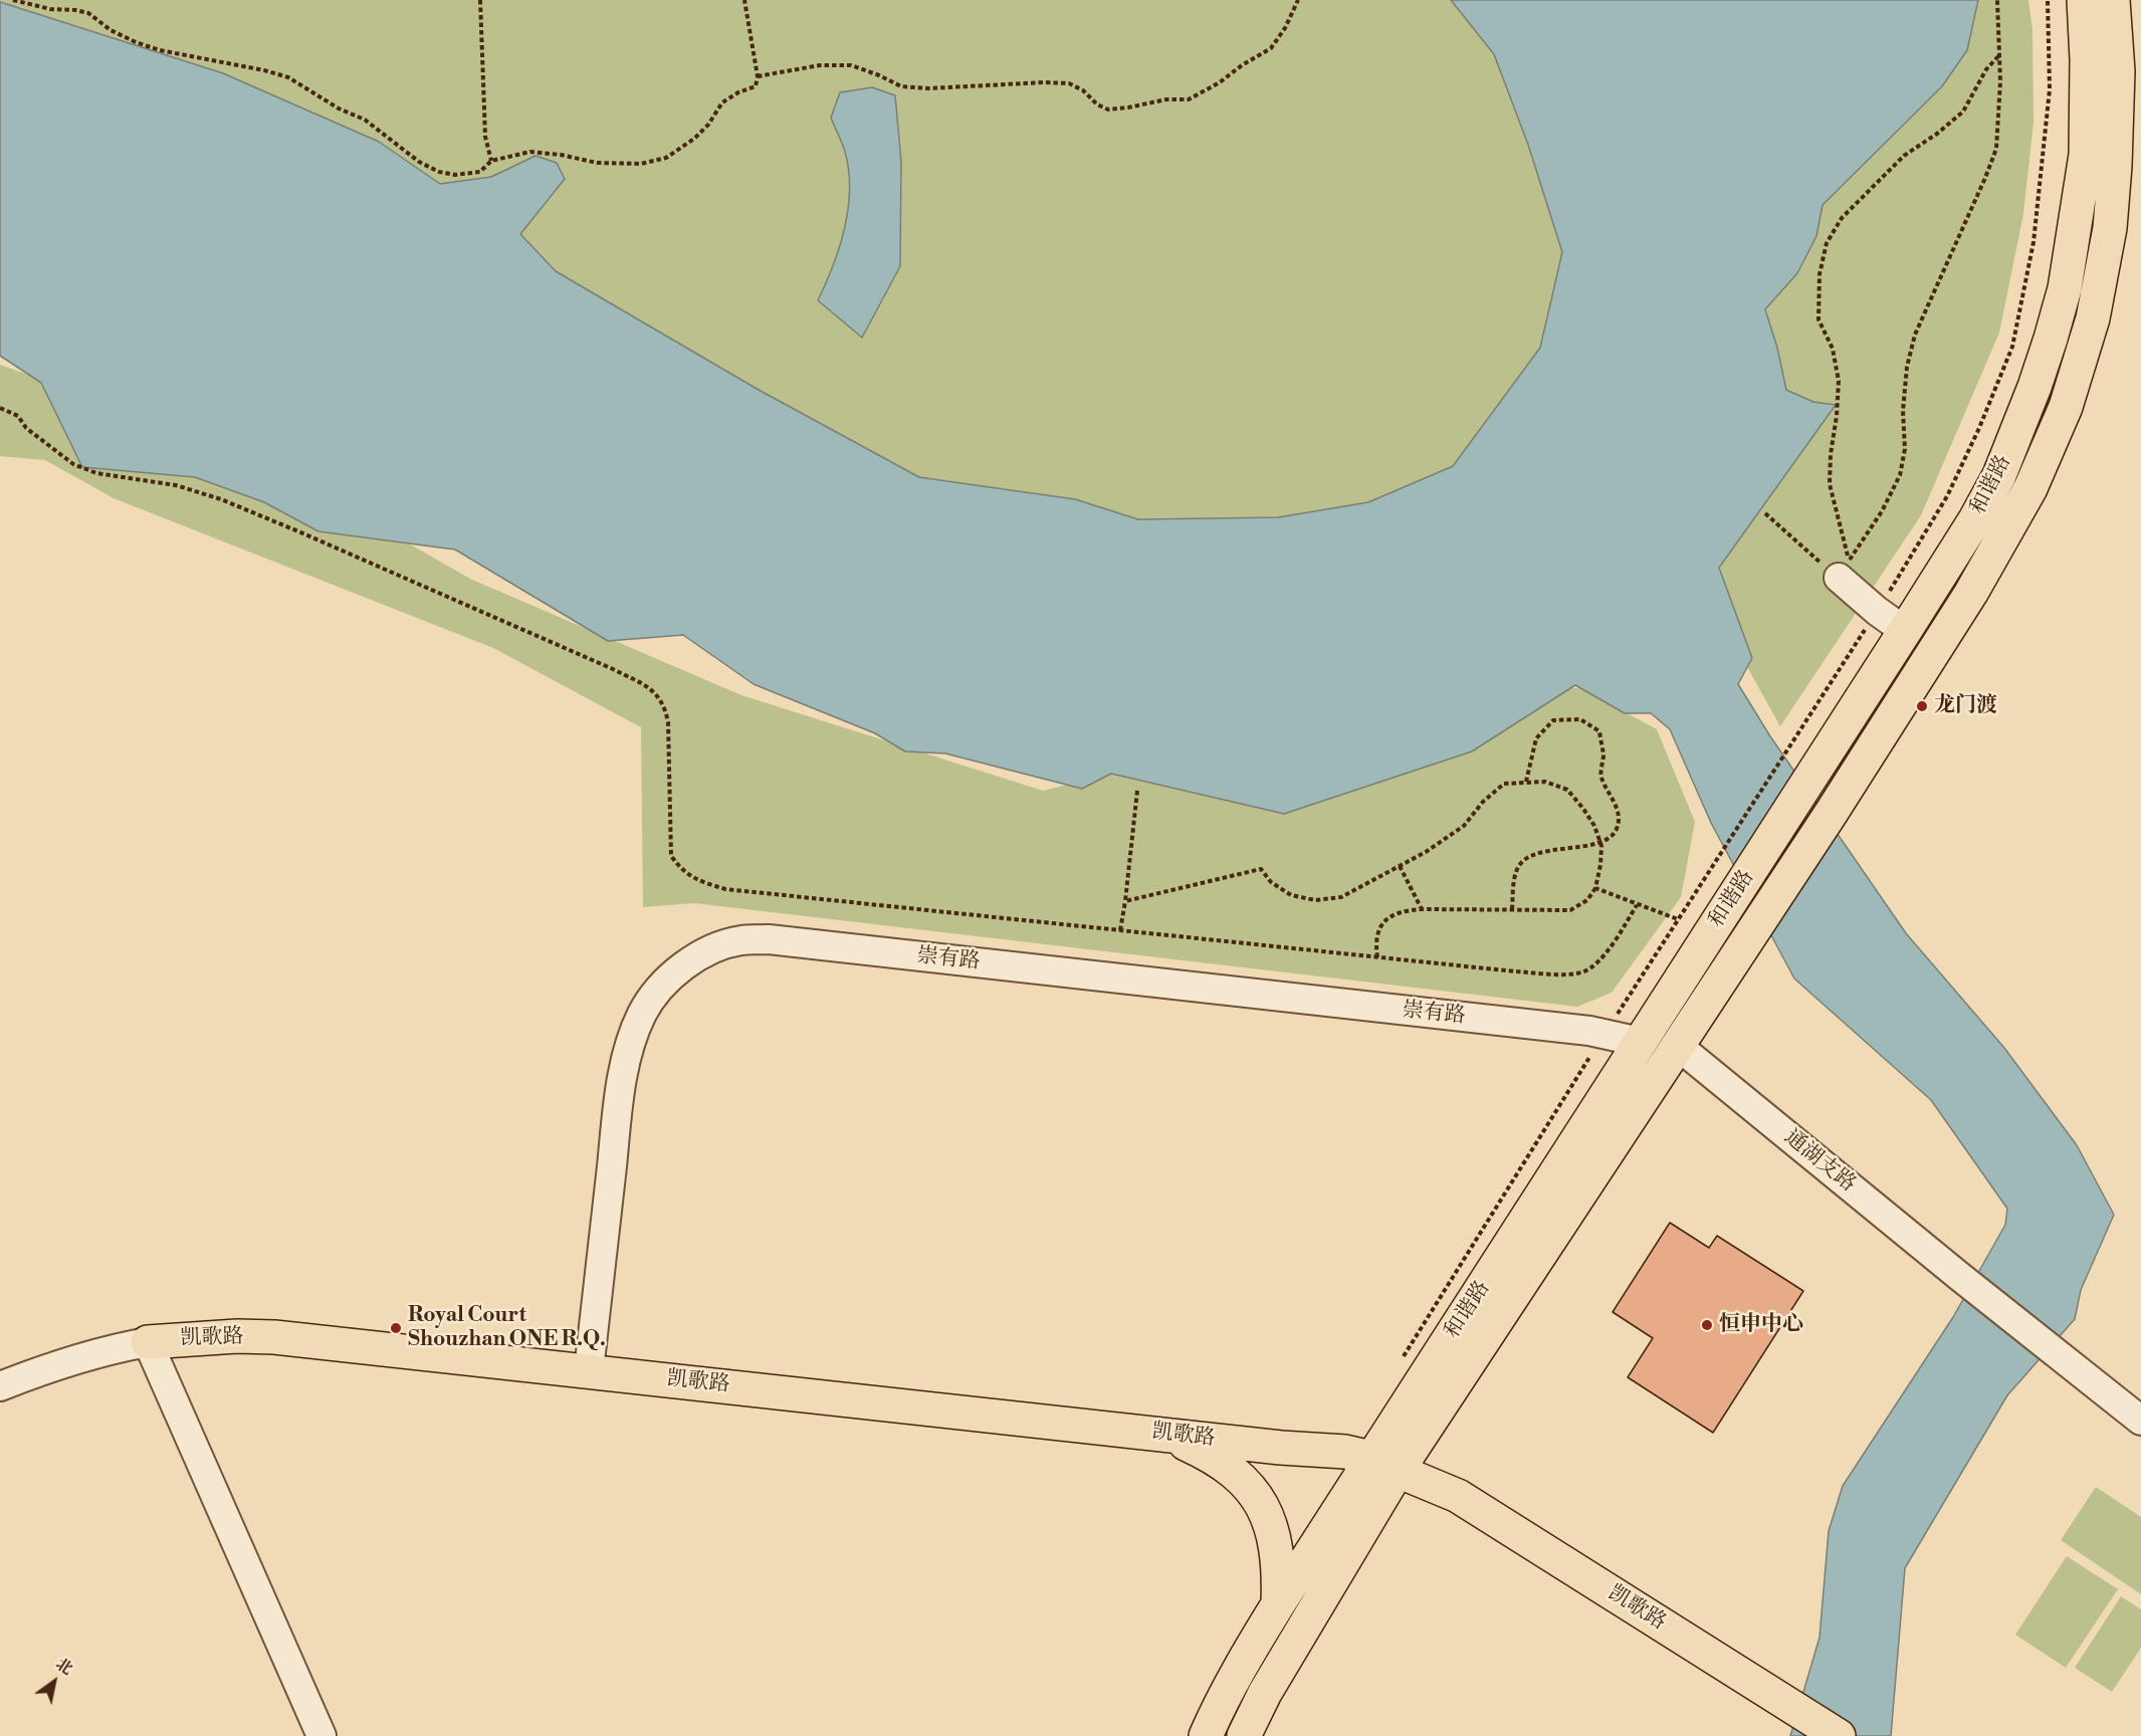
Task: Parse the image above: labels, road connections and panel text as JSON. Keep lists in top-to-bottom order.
{
  "streets": {
    "main road": ["和谐路", "凯歌路"],
    "street": ["崇有路", "通湖支路"]
  },
  "crossings": [
    ["和谐路", "崇有路"],
    ["和谐路", "通湖支路"],
    ["和谐路", "凯歌路"],
    ["崇有路", "凯歌路"]
  ],
  "places": ["龙门渡", "恒申中心", "Royal Court Shouzhan ONE R.Q."],
  "north": "top right"
}
